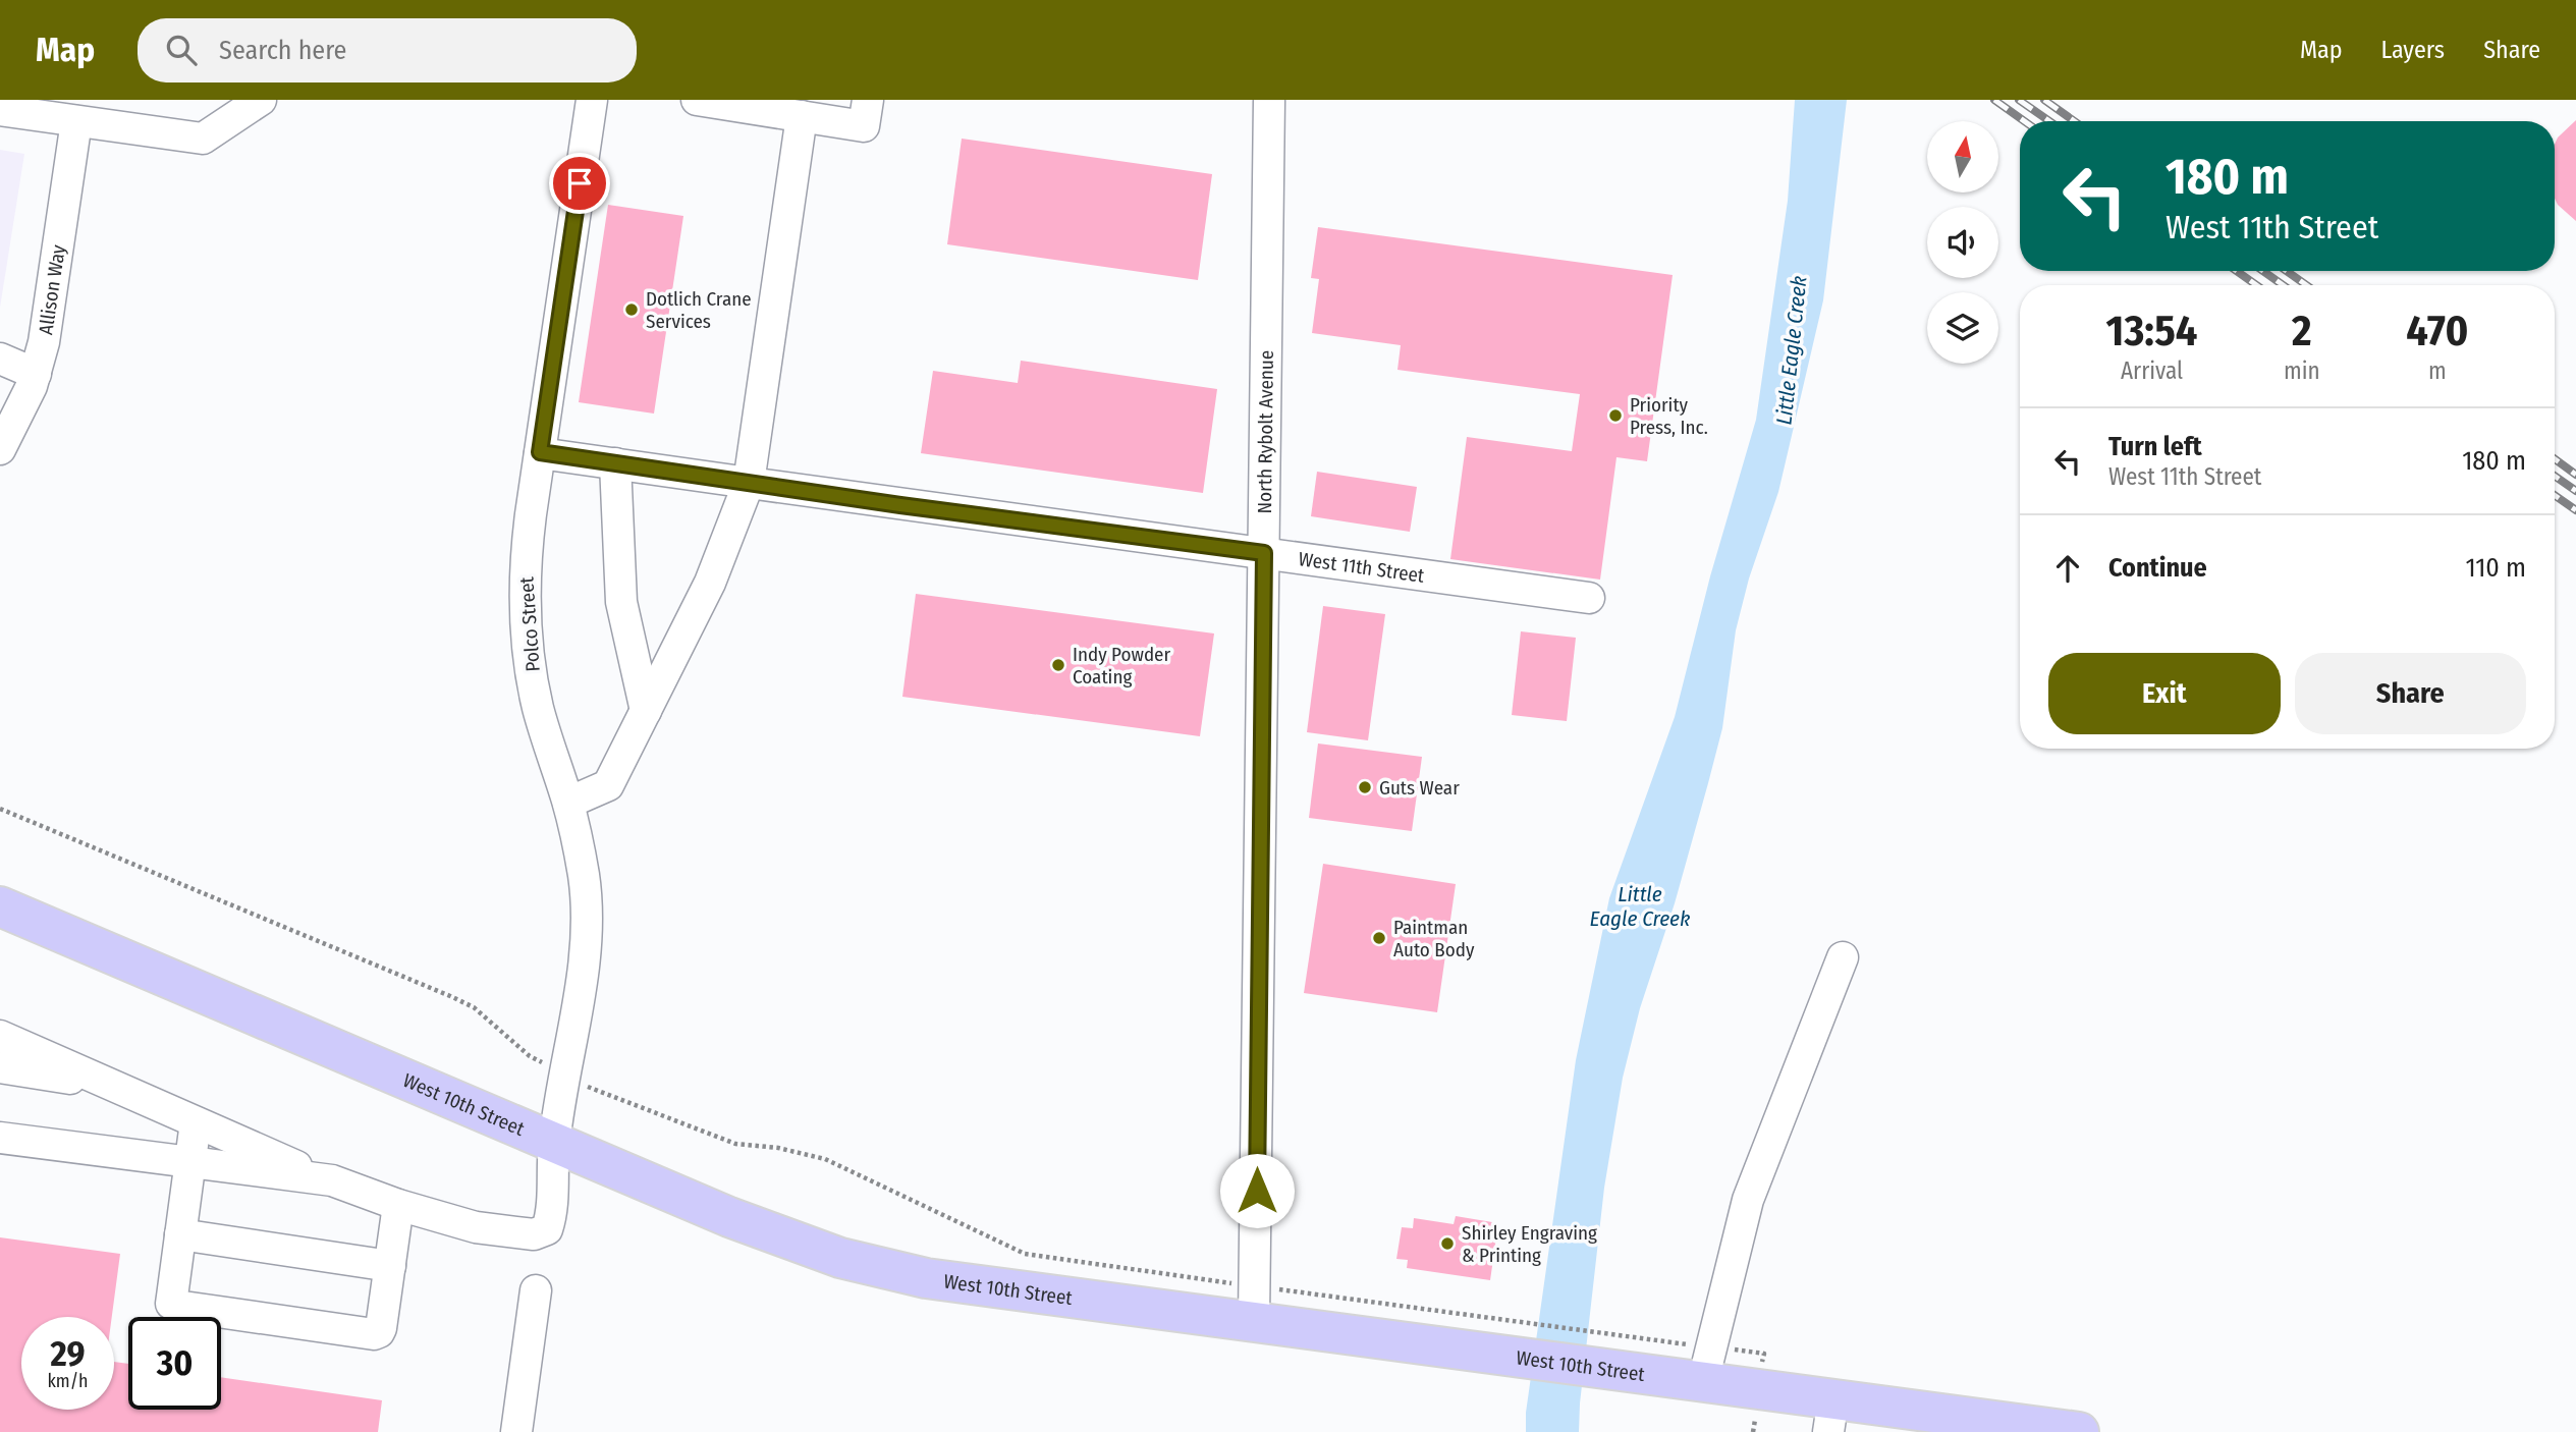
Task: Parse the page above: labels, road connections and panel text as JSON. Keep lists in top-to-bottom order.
{
  "streets": {
    "main road": ["West 10th Street"],
    "street": [
      "Allison Way",
      "North Rybolt Avenue",
      "West 11th Street",
      "Polco Street"
    ]
  },
  "crossings": [
    ["North Rybolt Avenue", "West 11th Street"],
    ["North Rybolt Avenue", "West 10th Street"],
    ["West 11th Street", "Polco Street"],
    ["Polco Street", "West 10th Street"]
  ],
  "water": ["Little Eagle Creek"],
  "places": [
    "Dotlich Crane Services",
    "Priority Press, Inc.",
    "Indy Powder Coating",
    "Guts Wear",
    "Paintman Auto Body",
    "Shirley Engraving & Printing"
  ],
  "north": "top",
  "page": {
    "header": "Map",
    "search": "Search here",
    "nav": ["Map", "Layers", "Share"],
    "turn": ["180 m", "West 11th Street"],
    "eta": [
      "13:54",
      "Arrival",
      "2",
      "min",
      "470",
      "m"
    ],
    "list": [
      {
        "name": "Turn left",
        "note": "West 11th Street",
        "value": "180 m"
      },
      {
        "name": "Continue",
        "value": "110 m"
      }
    ],
    "buttons": ["Exit", "Share"],
    "speed": "29 km/h",
    "limit": "30"
  }
}
